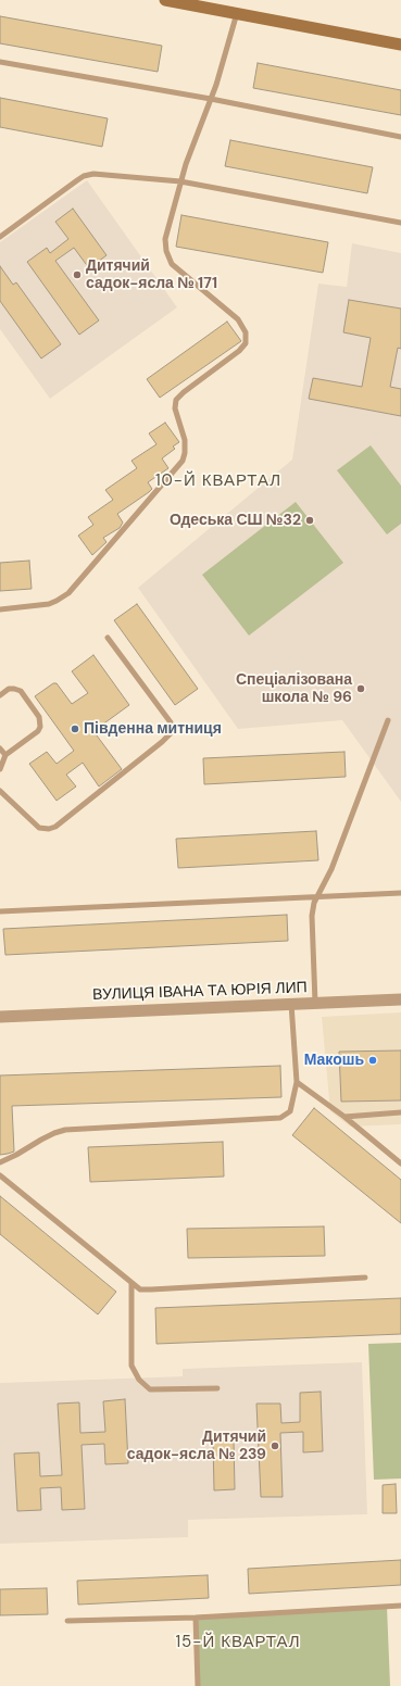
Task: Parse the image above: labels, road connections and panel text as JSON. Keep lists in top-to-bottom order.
{
  "streets": {
    "street": ["ВУЛИЦЯ ІВАНА ТА ЮРІЯ ЛИП"]
  },
  "districts": ["10-Й КВАРТАЛ", "15-Й КВАРТАЛ"],
  "places": [
    "Дитячий садок-ясла № 171",
    "Одеська СШ №32",
    "Спеціалізована школа № 96",
    "Південна митниця",
    "Макошь",
    "Дитячий садок-ясла № 239"
  ]
}
